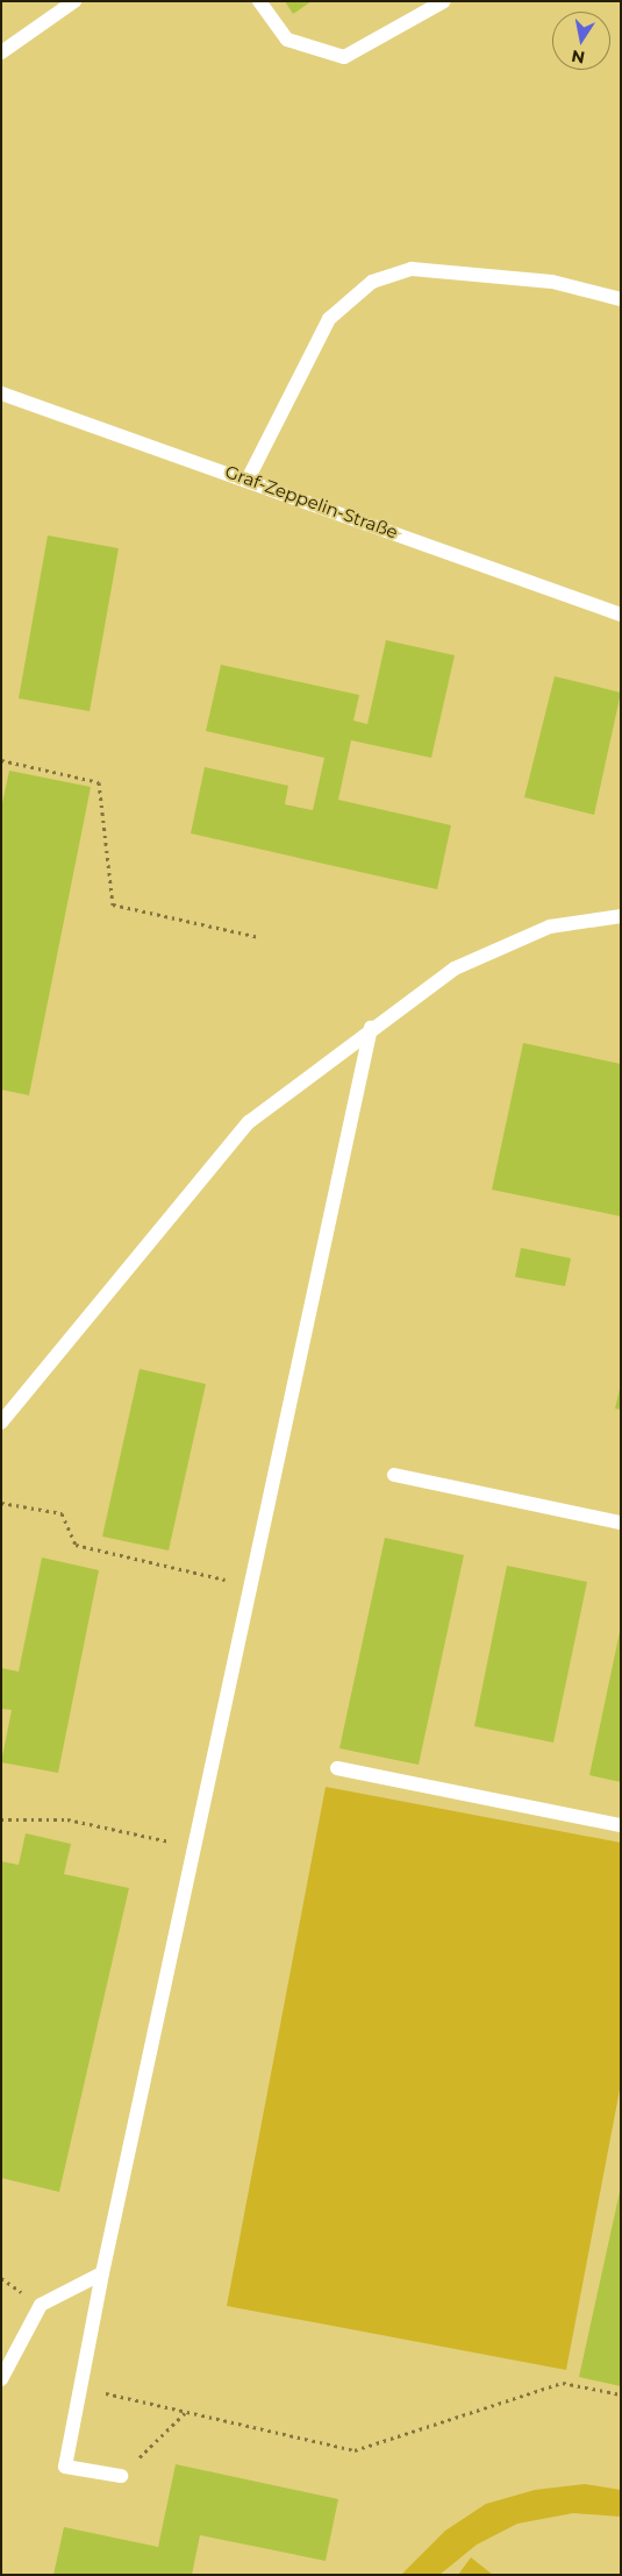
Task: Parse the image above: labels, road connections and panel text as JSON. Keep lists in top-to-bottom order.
{
  "streets": {
    "lane": ["Graf-Zeppelin-Straße"]
  },
  "north": "bottom"
}
